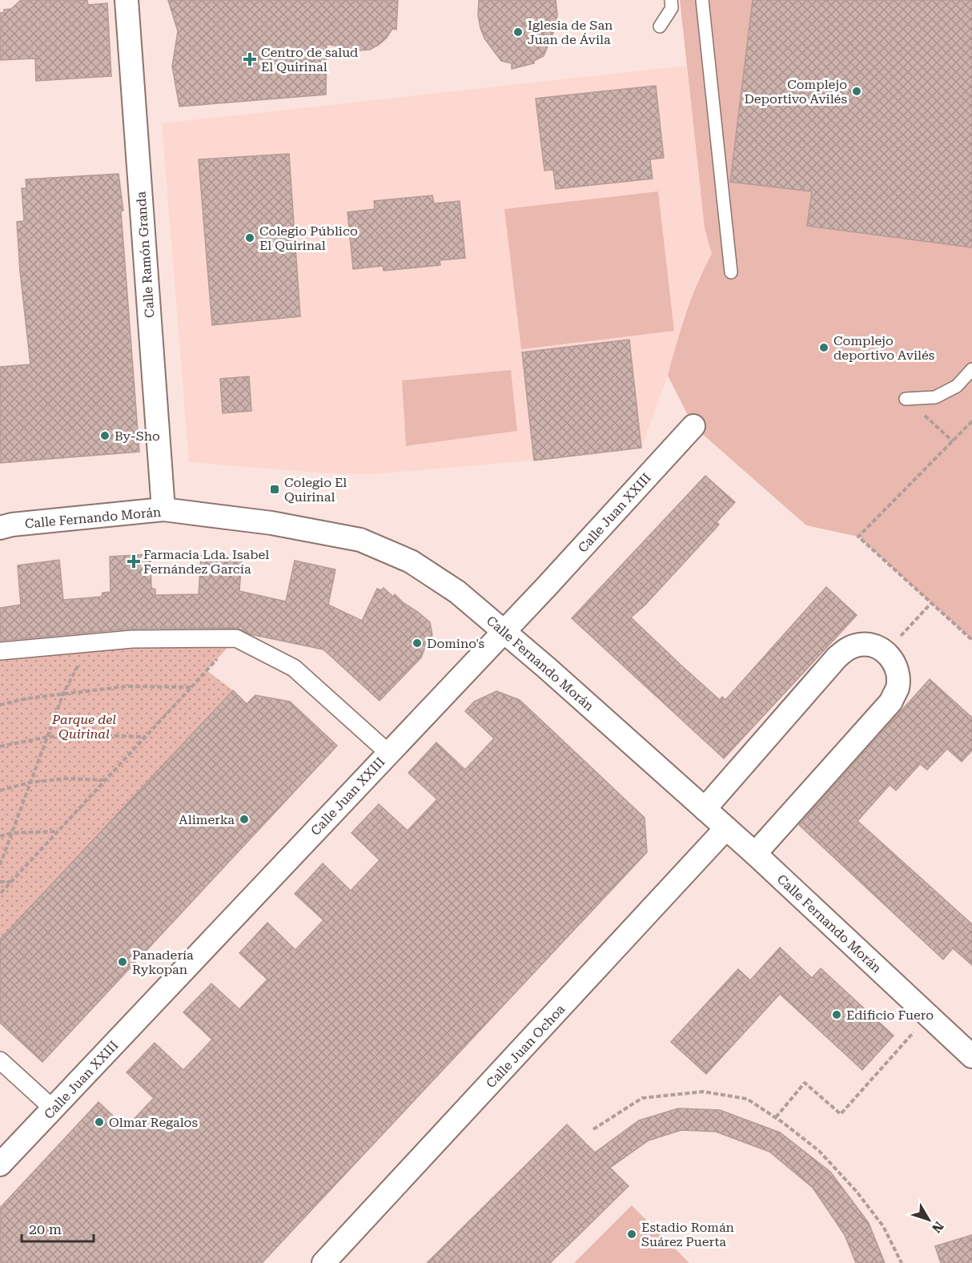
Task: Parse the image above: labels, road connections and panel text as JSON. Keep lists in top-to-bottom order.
{
  "streets": {
    "street": [
      "Calle Ramón Granda",
      "Calle Juan XXIII",
      "Calle Fernando Morán",
      "Calle Juan Ochoa"
    ]
  },
  "crossings": [
    ["Calle Ramón Granda", "Calle Fernando Morán"],
    ["Calle Juan XXIII", "Calle Fernando Morán"],
    ["Calle Fernando Morán", "Calle Juan Ochoa"]
  ],
  "parks": ["Parque del Quirinal"],
  "places": {
    "other": [
      "Iglesia de San Juan de Ávila",
      "Complejo Deportivo Avilés",
      "Colegio Público El Quirinal",
      "Complejo deportivo Avilés",
      "By-Sho",
      "Domino's",
      "Alimerka",
      "Panadería Rykopan",
      "Edificio Fuero",
      "Olmar Regalos",
      "Estadio Román Suárez Puerta"
    ],
    "health": ["Centro de salud El Quirinal", "Farmacia Lda. Isabel Fernández García"],
    "transit": ["Colegio El Quirinal"]
  },
  "scale_bar": "20 m",
  "north": "bottom right"
}
